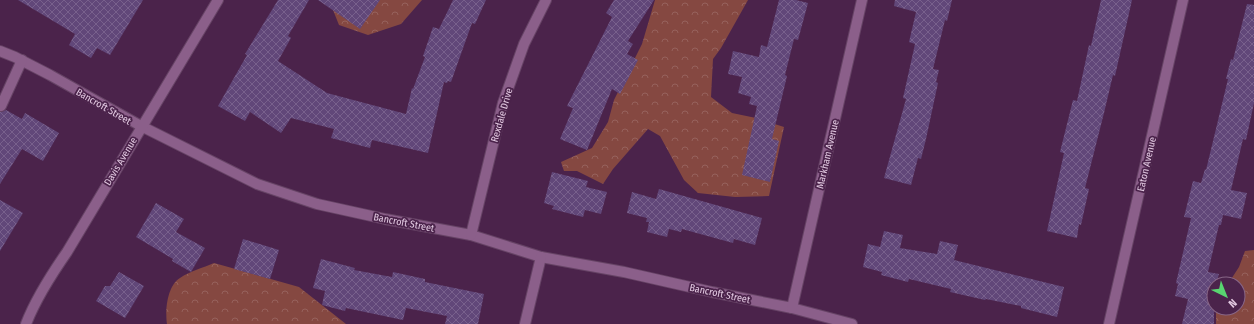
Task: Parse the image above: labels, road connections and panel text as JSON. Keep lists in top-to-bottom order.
{
  "streets": {
    "street": [
      "Bancroft Street",
      "Rexdale Drive",
      "Markham Avenue",
      "Davis Avenue",
      "Eaton Avenue"
    ]
  },
  "crossings": [
    ["Bancroft Street", "Rexdale Drive"],
    ["Bancroft Street", "Markham Avenue"],
    ["Bancroft Street", "Davis Avenue"]
  ],
  "north": "bottom right"
}
